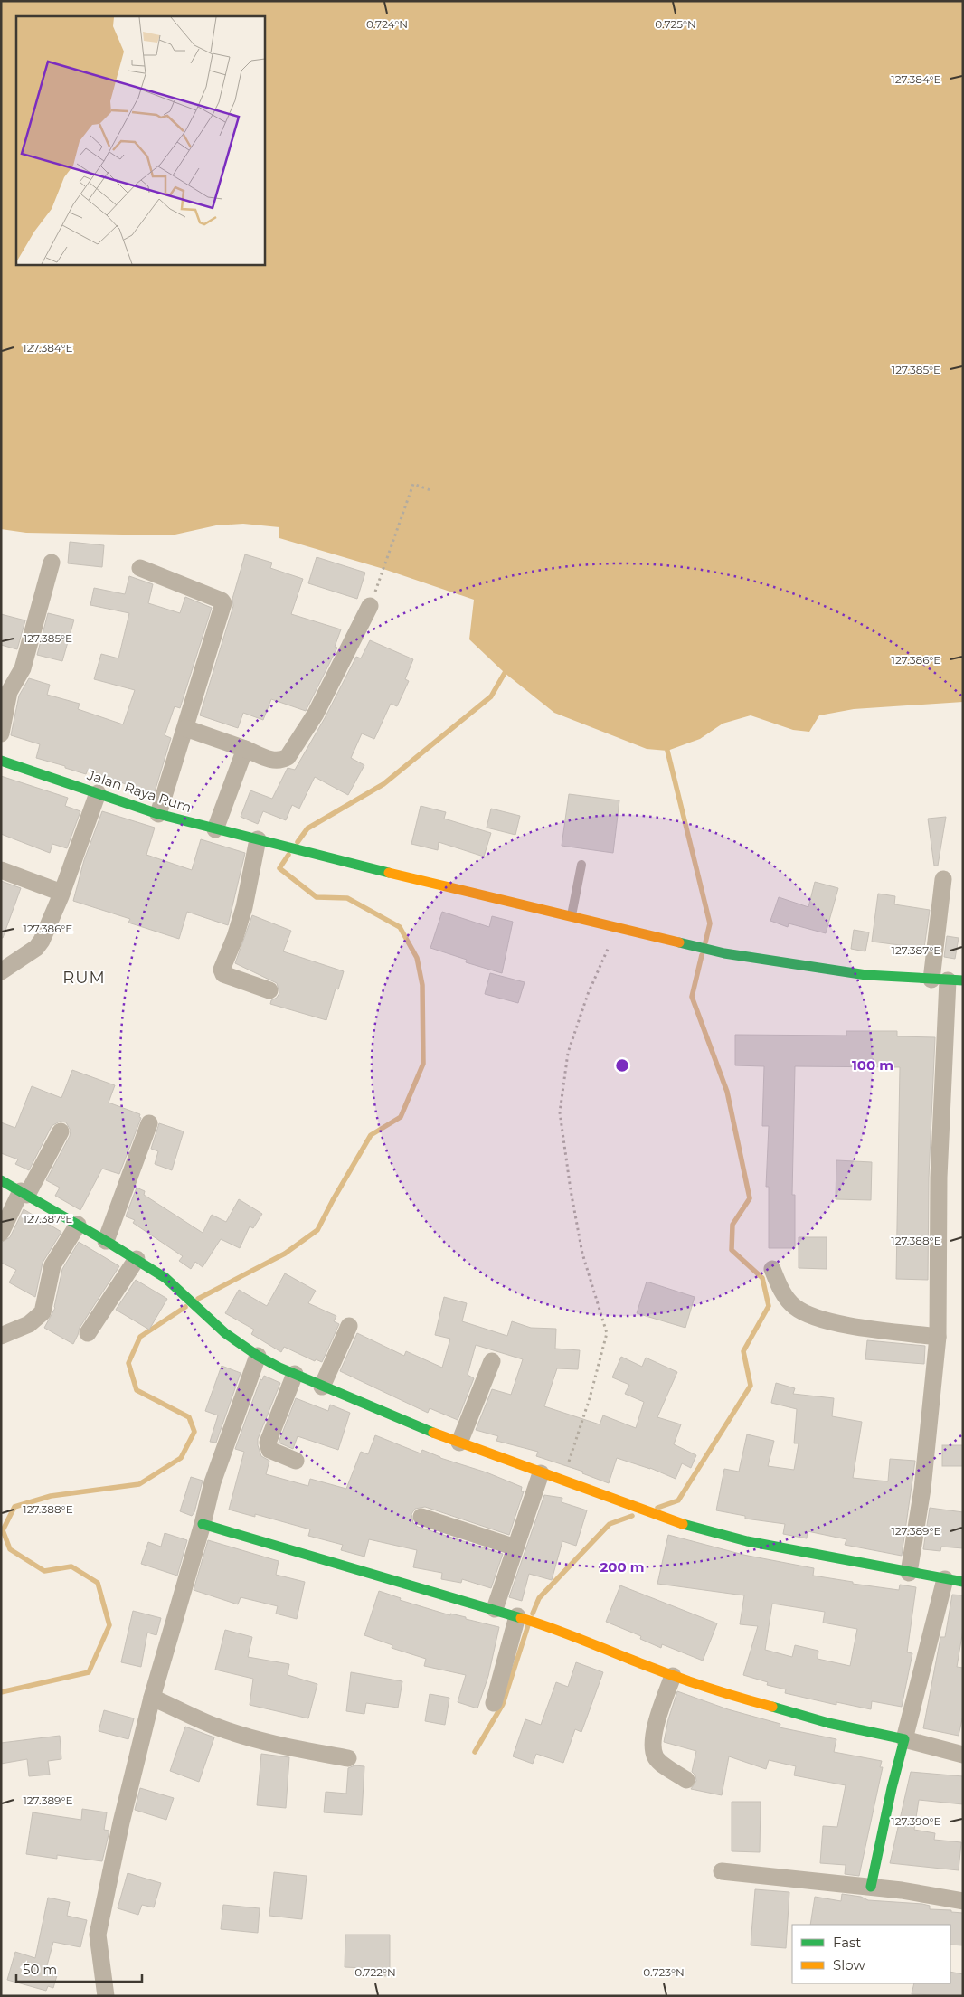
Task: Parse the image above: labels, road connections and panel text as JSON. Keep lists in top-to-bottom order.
{
  "streets": {
    "main road": ["Jalan Raya Rum"]
  },
  "districts": ["RUM"],
  "legend": ["Fast", "Slow"],
  "scale_bar": "50 m",
  "coordinates": [
    "0.724°N",
    "0.725°N",
    "127.384°E",
    "127.385°E",
    "127.386°E",
    "127.387°E",
    "127.388°E",
    "127.389°E",
    "127.390°E",
    "0.722°N",
    "0.723°N"
  ],
  "rings": ["100 m", "200 m"]
}
